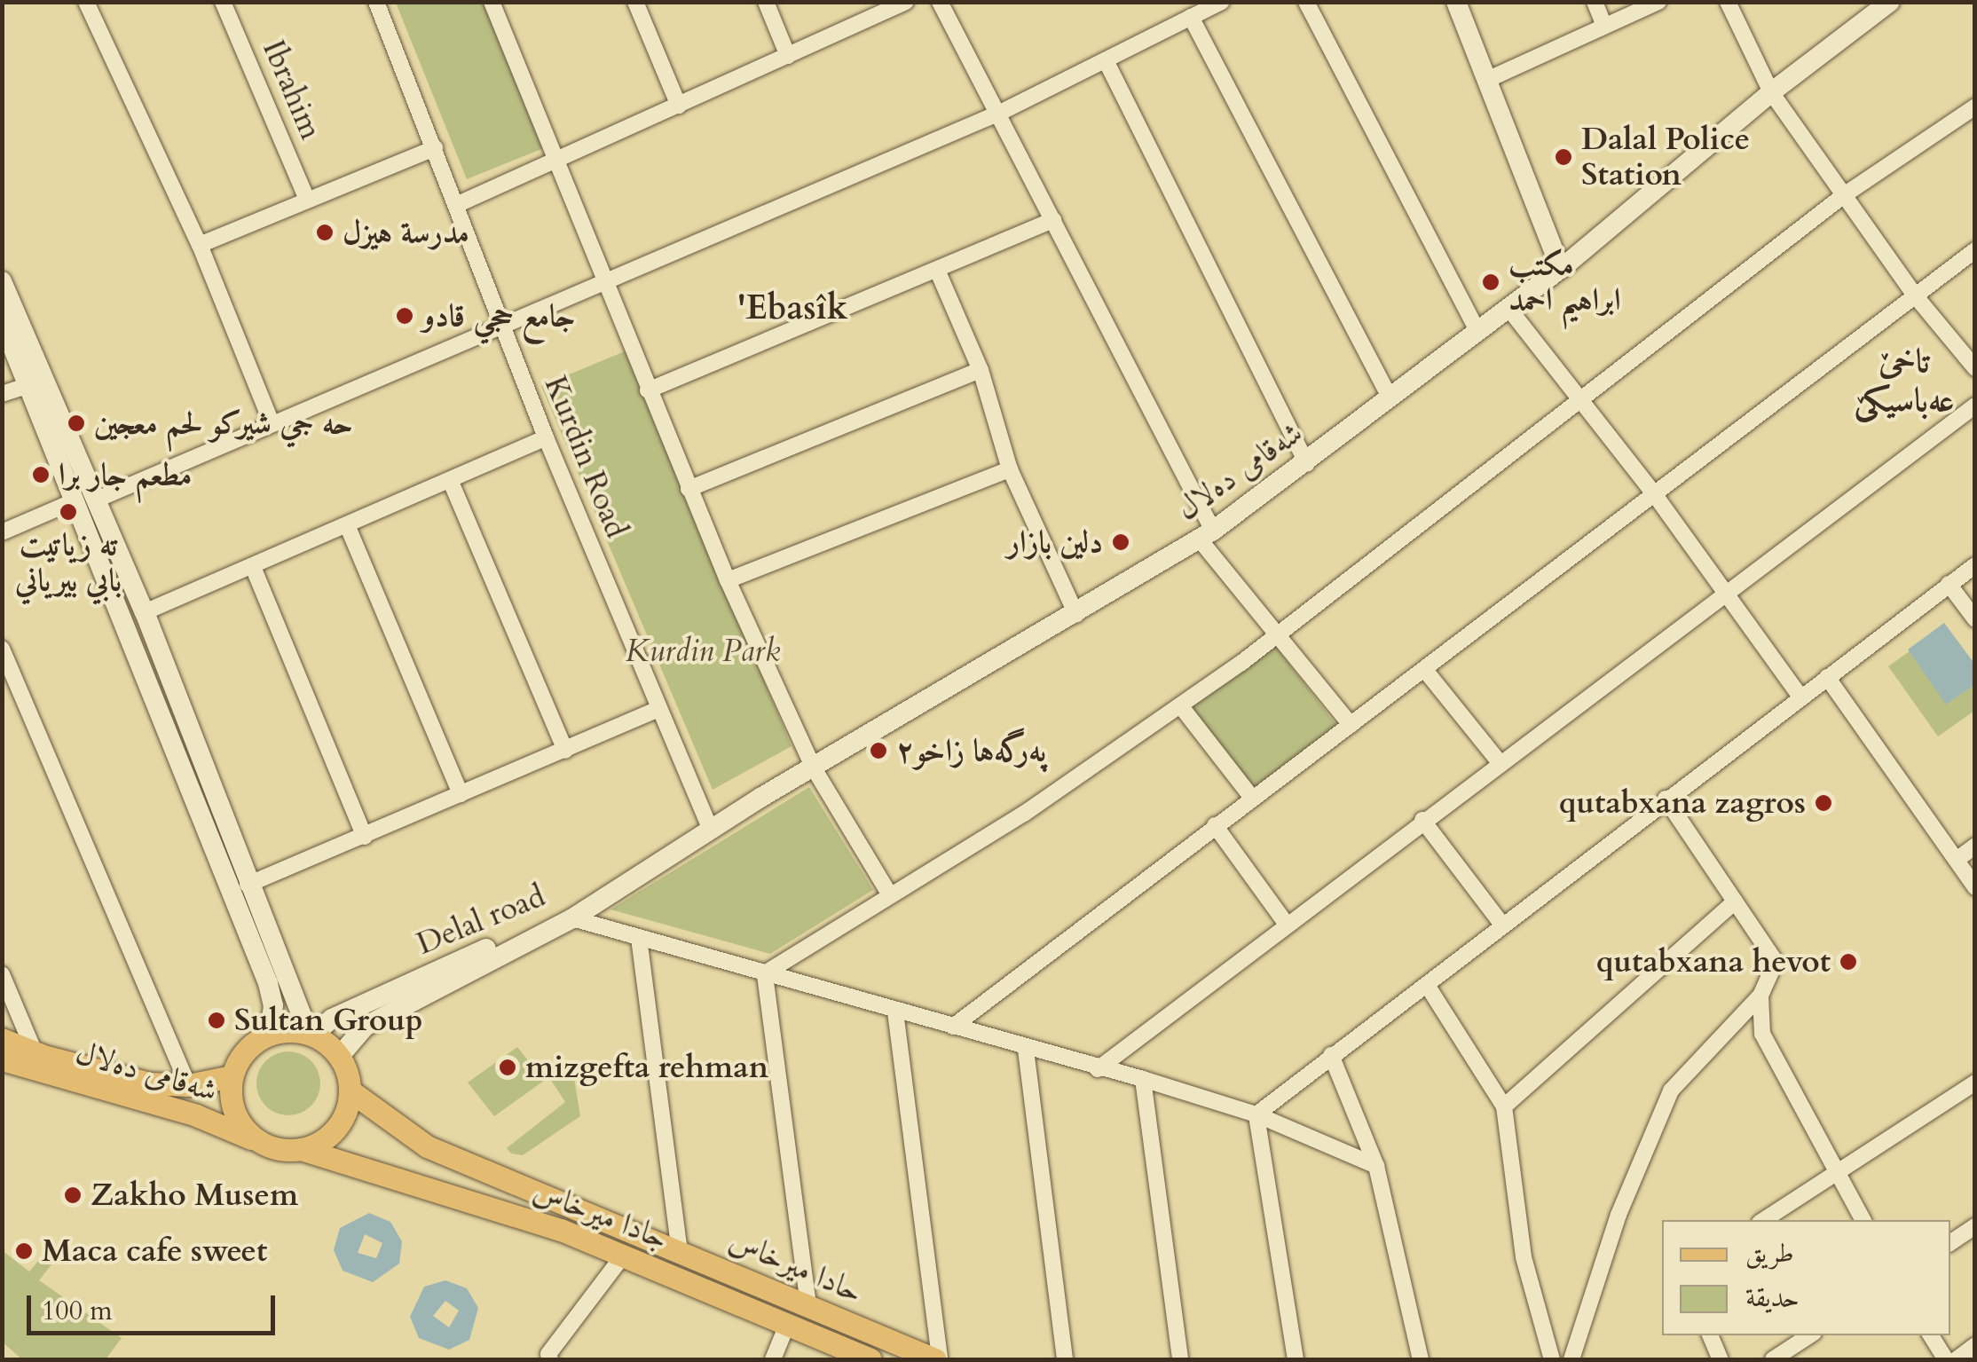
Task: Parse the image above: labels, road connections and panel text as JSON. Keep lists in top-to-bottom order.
{
  "streets": {
    "main road": [
      "شەقامی دەلال",
      "Delal road",
      "جادا ميرخاس",
      "حادا ميرخاس"
    ],
    "street": ["Ibrahim", "Kurdin Road"]
  },
  "crossings": [
    ["Kurdin Road", "شەقامی دەلال"],
    ["شەقامی دەلال", "Delal road"],
    ["شەقامی دەلال", "جادا ميرخاس"],
    ["شەقامی دەلال", "حادا ميرخاس"],
    ["Delal road", "جادا ميرخاس"],
    ["Delal road", "حادا ميرخاس"],
    ["جادا ميرخاس", "حادا ميرخاس"]
  ],
  "districts": ["'Ebasîk", "تاخێ عه‌باسيكێ"],
  "parks": ["Kurdin Park"],
  "places": [
    "Dalal Police Station",
    "مدرسة هيزل",
    "مكتب ابراهيم احمد",
    "جامع حجي قادو",
    "حه جي شيركو لحم معجين",
    "مطعم جار برا",
    "ته زياتيت بابي بيرياني",
    "دلين بازار",
    "پەرگەها زاخو۲",
    "qutabxana zagros",
    "qutabxana hevot",
    "Sultan Group",
    "mizgefta rehman",
    "Zakho Musem",
    "Maca cafe sweet"
  ],
  "legend": ["طريق", "حديقة"],
  "scale_bar": "100 m"
}
